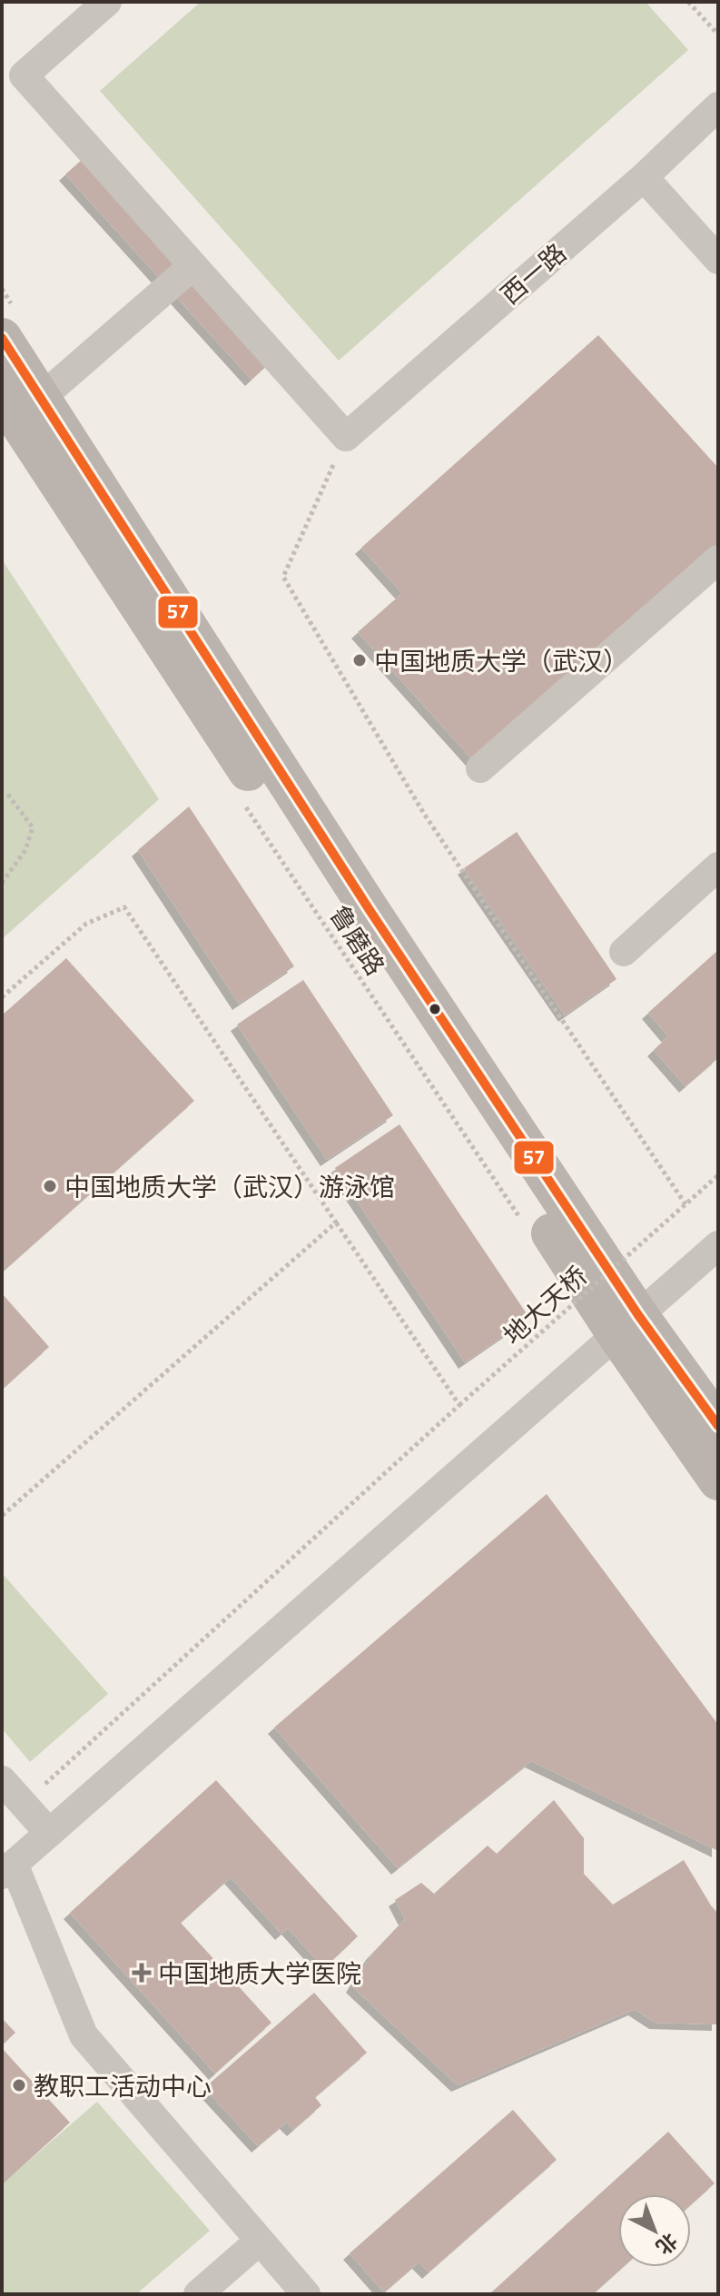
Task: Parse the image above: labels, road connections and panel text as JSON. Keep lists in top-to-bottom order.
{
  "streets": {
    "main road": ["鲁磨路"],
    "street": ["西一路"],
    "path": ["地大天桥"]
  },
  "places": {
    "other": ["中国地质大学（武汉）", "中国地质大学（武汉）游泳馆", "教职工活动中心"],
    "health": ["中国地质大学医院"]
  },
  "lines": ["transit line 57"],
  "north": "bottom right"
}
